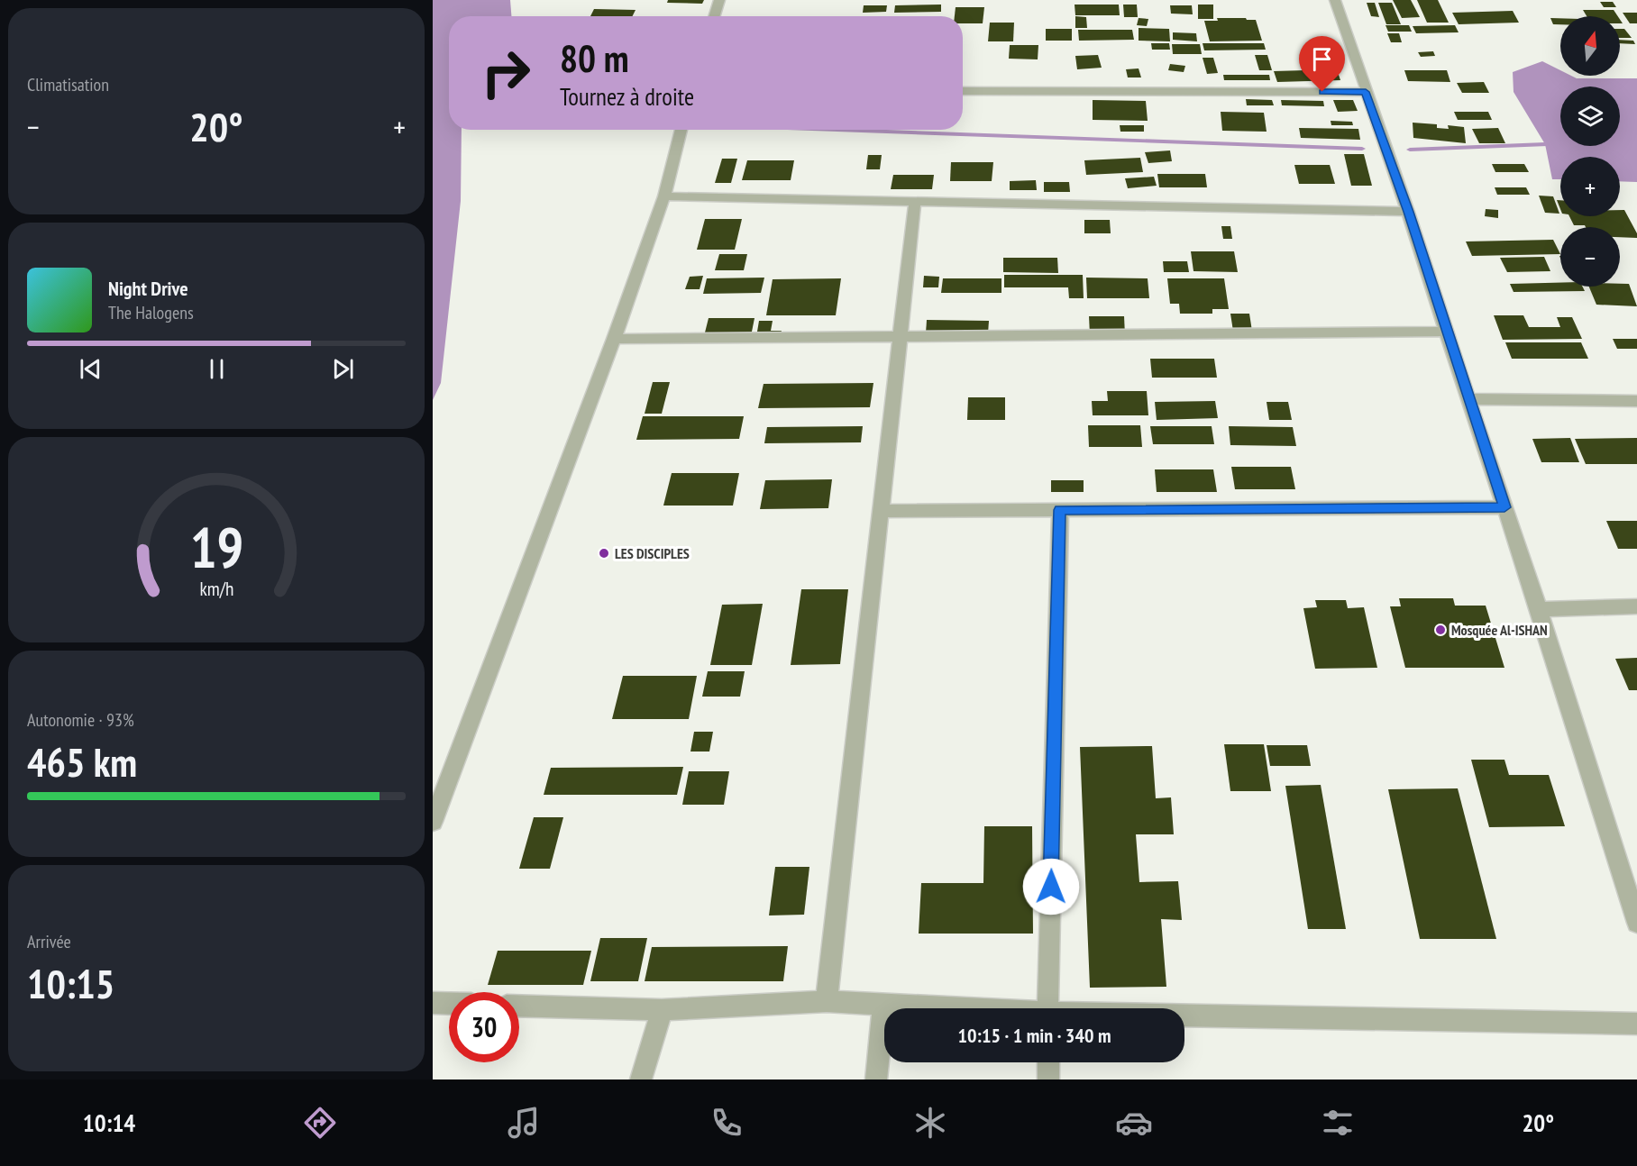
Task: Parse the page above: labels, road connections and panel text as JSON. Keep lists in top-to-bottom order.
{
  "places": ["LES DISCIPLES", "Mosquée Al-ISHAN"],
  "north": "top",
  "page": {
    "tile": [
      "Climatisation",
      ["Autonomie · 93%", "465 km"],
      ["Arrivée", "10:15"]
    ],
    "map_buttons": ["+", "−"],
    "turn": ["80 m", "Tournez à droite"],
    "heat": ["−", "20°", "+"],
    "song": ["Night Drive", "The Halogens"],
    "limit": "30",
    "trip": "10:15 · 1 min · 340 m",
    "tabs": ["10:14", "20°"],
    "gauge": ["19", "km/h"]
  }
}
